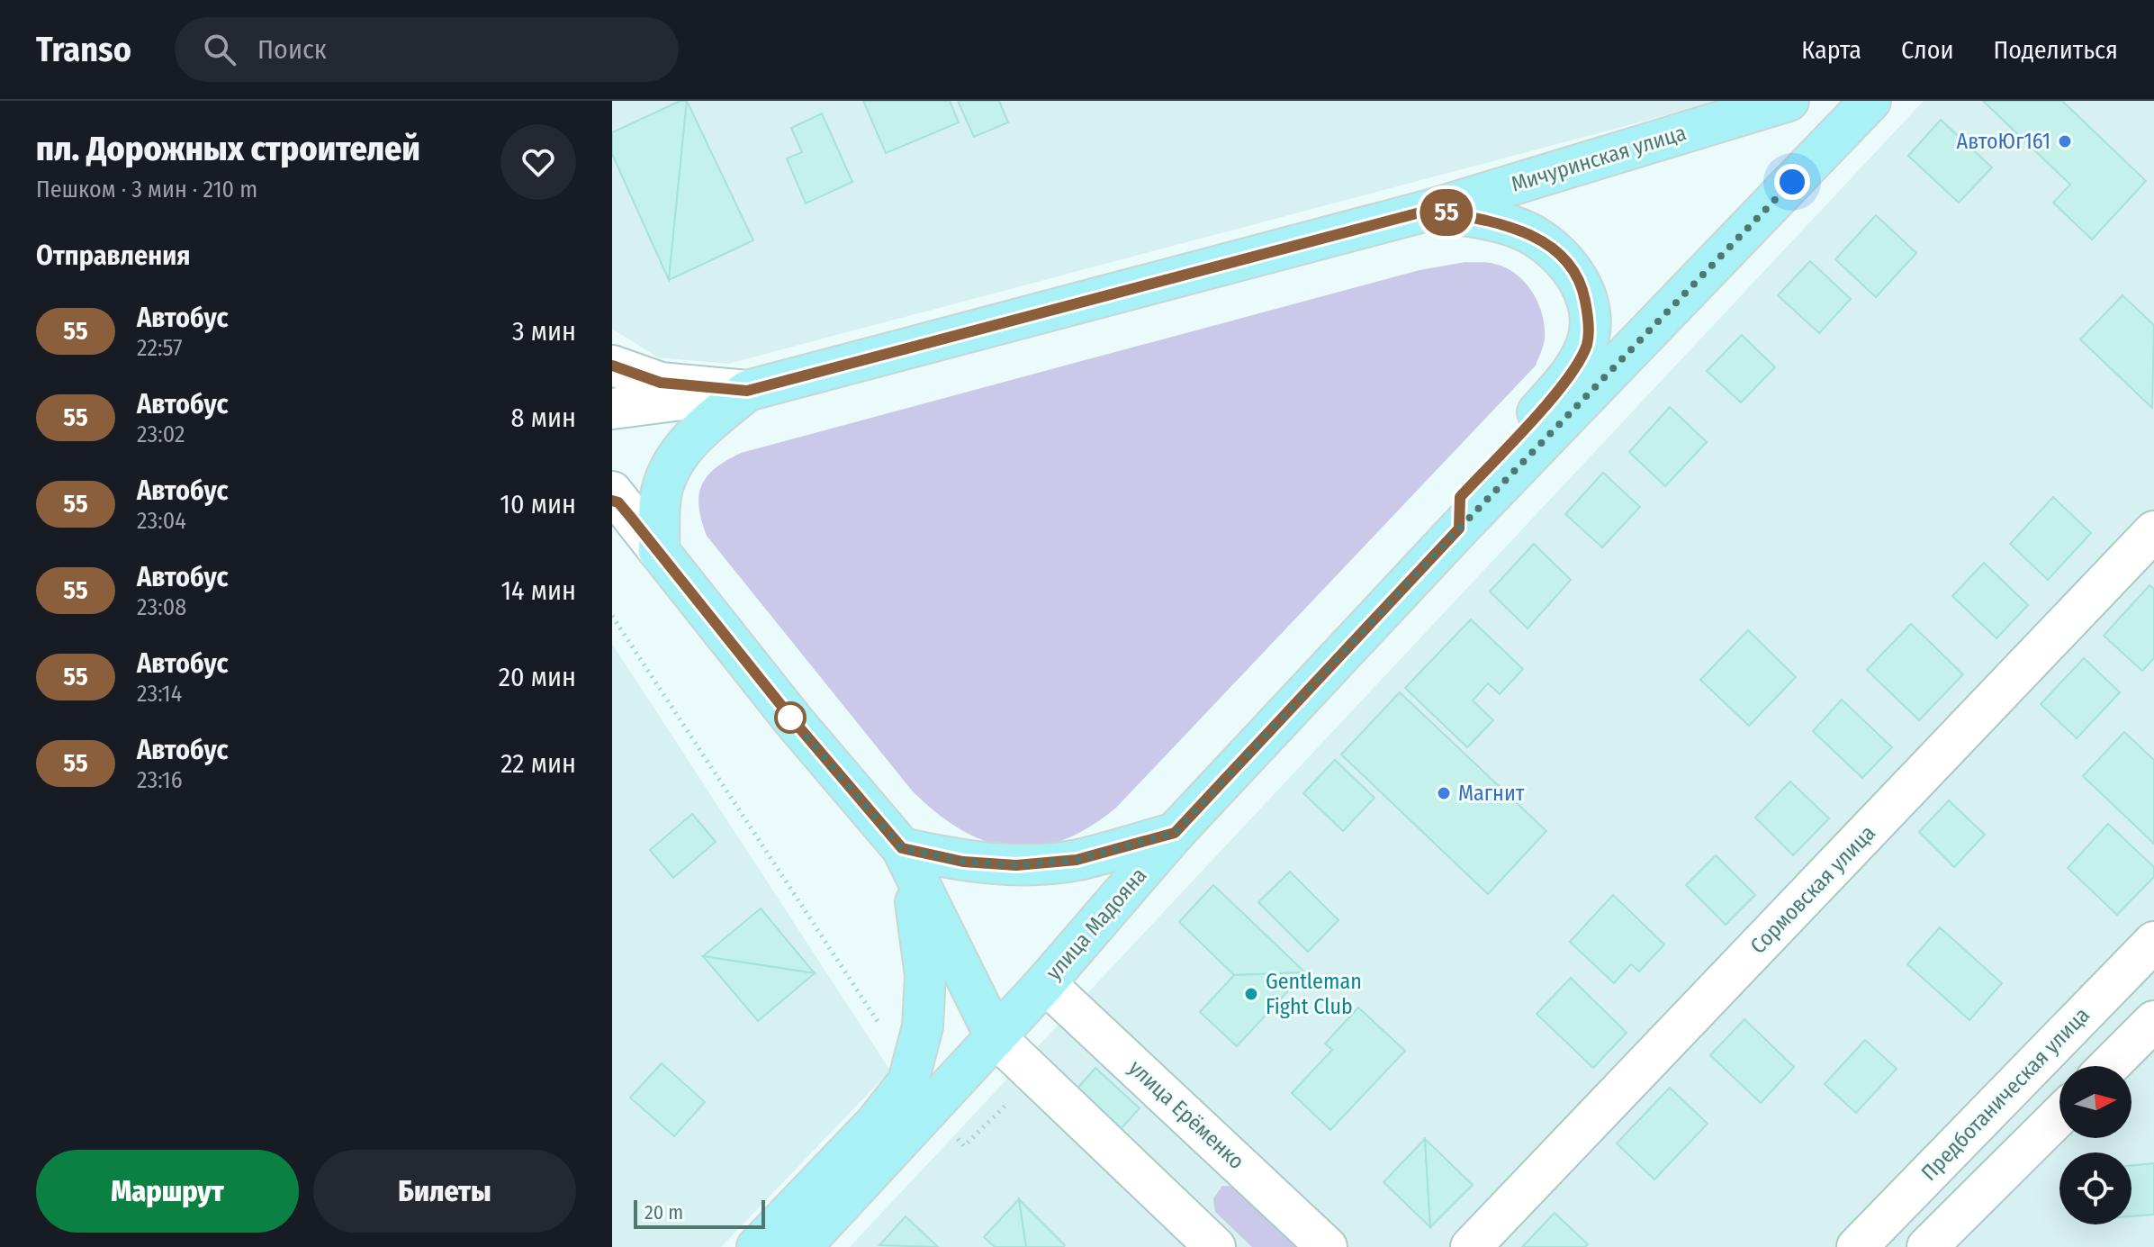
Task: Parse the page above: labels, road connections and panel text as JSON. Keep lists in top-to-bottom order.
{
  "streets": {
    "main road": ["Мичуринская улица", "улица Мадояна"],
    "street": ["Сормовская улица", "Предботаническая улица", "улица Ерёменко"]
  },
  "crossings": [
    ["улица Мадояна", "улица Ерёменко"]
  ],
  "places": ["АвтоЮг161", "Магнит", "Gentleman Fight Club"],
  "lines": ["bus line 55"],
  "scale_bar": "20 m",
  "north": "right",
  "page": {
    "header": "Transo",
    "search": "Поиск",
    "nav": ["Карта", "Слои", "Поделиться"],
    "heading": [
      ["пл. Дорожных строителей", "Пешком · 3 мин · 210 m"],
      "Отправления"
    ],
    "on_map": "55",
    "list": [
      {
        "mark": "55",
        "name": "Автобус",
        "note": "22:57",
        "value": "3 мин"
      },
      {
        "mark": "55",
        "name": "Автобус",
        "note": "23:02",
        "value": "8 мин"
      },
      {
        "mark": "55",
        "name": "Автобус",
        "note": "23:04",
        "value": "10 мин"
      },
      {
        "mark": "55",
        "name": "Автобус",
        "note": "23:08",
        "value": "14 мин"
      },
      {
        "mark": "55",
        "name": "Автобус",
        "note": "23:14",
        "value": "20 мин"
      },
      {
        "mark": "55",
        "name": "Автобус",
        "note": "23:16",
        "value": "22 мин"
      }
    ],
    "buttons": ["Маршрут", "Билеты"],
    "scale": "20 m"
  }
}
